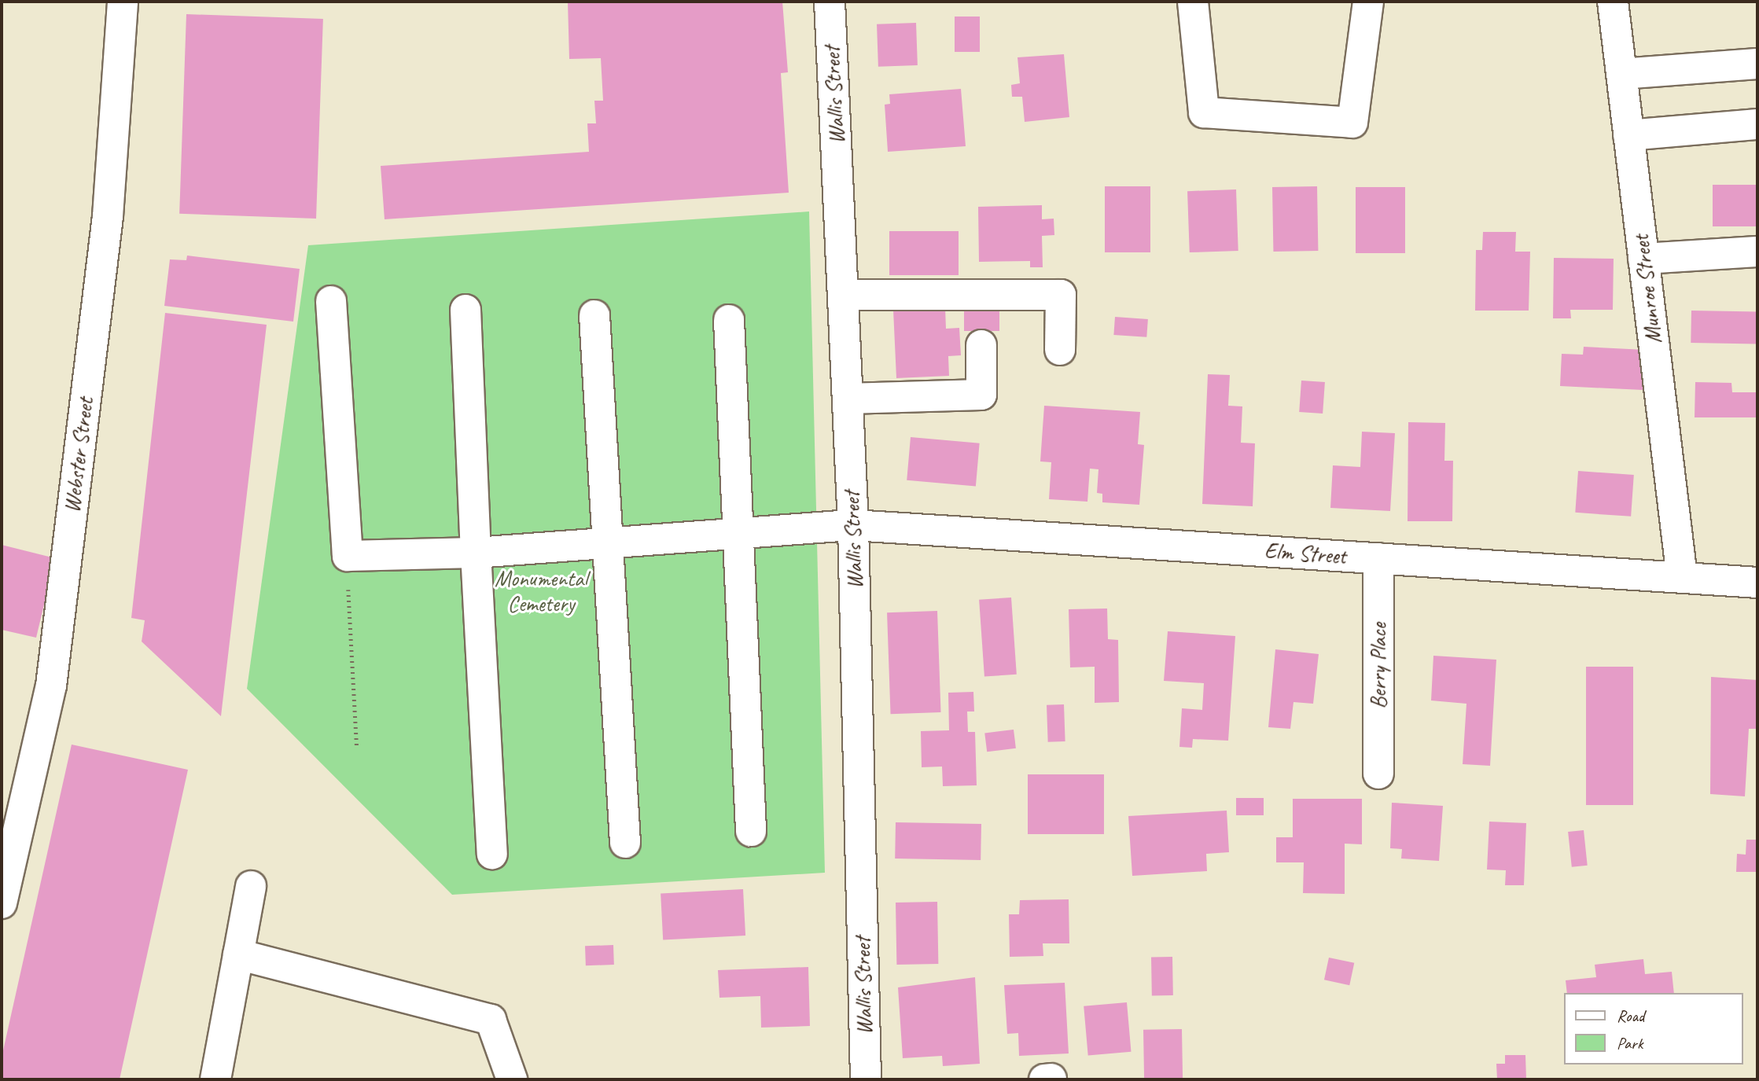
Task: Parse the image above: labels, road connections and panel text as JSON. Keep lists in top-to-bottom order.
{
  "streets": {
    "street": [
      "Wallis Street",
      "Munroe Street",
      "Webster Street",
      "Elm Street",
      "Berry Place"
    ]
  },
  "crossings": [
    ["Wallis Street", "Elm Street"],
    ["Munroe Street", "Elm Street"],
    ["Elm Street", "Berry Place"]
  ],
  "parks": ["Monumental Cemetery"],
  "legend": ["Road", "Park"]
}
